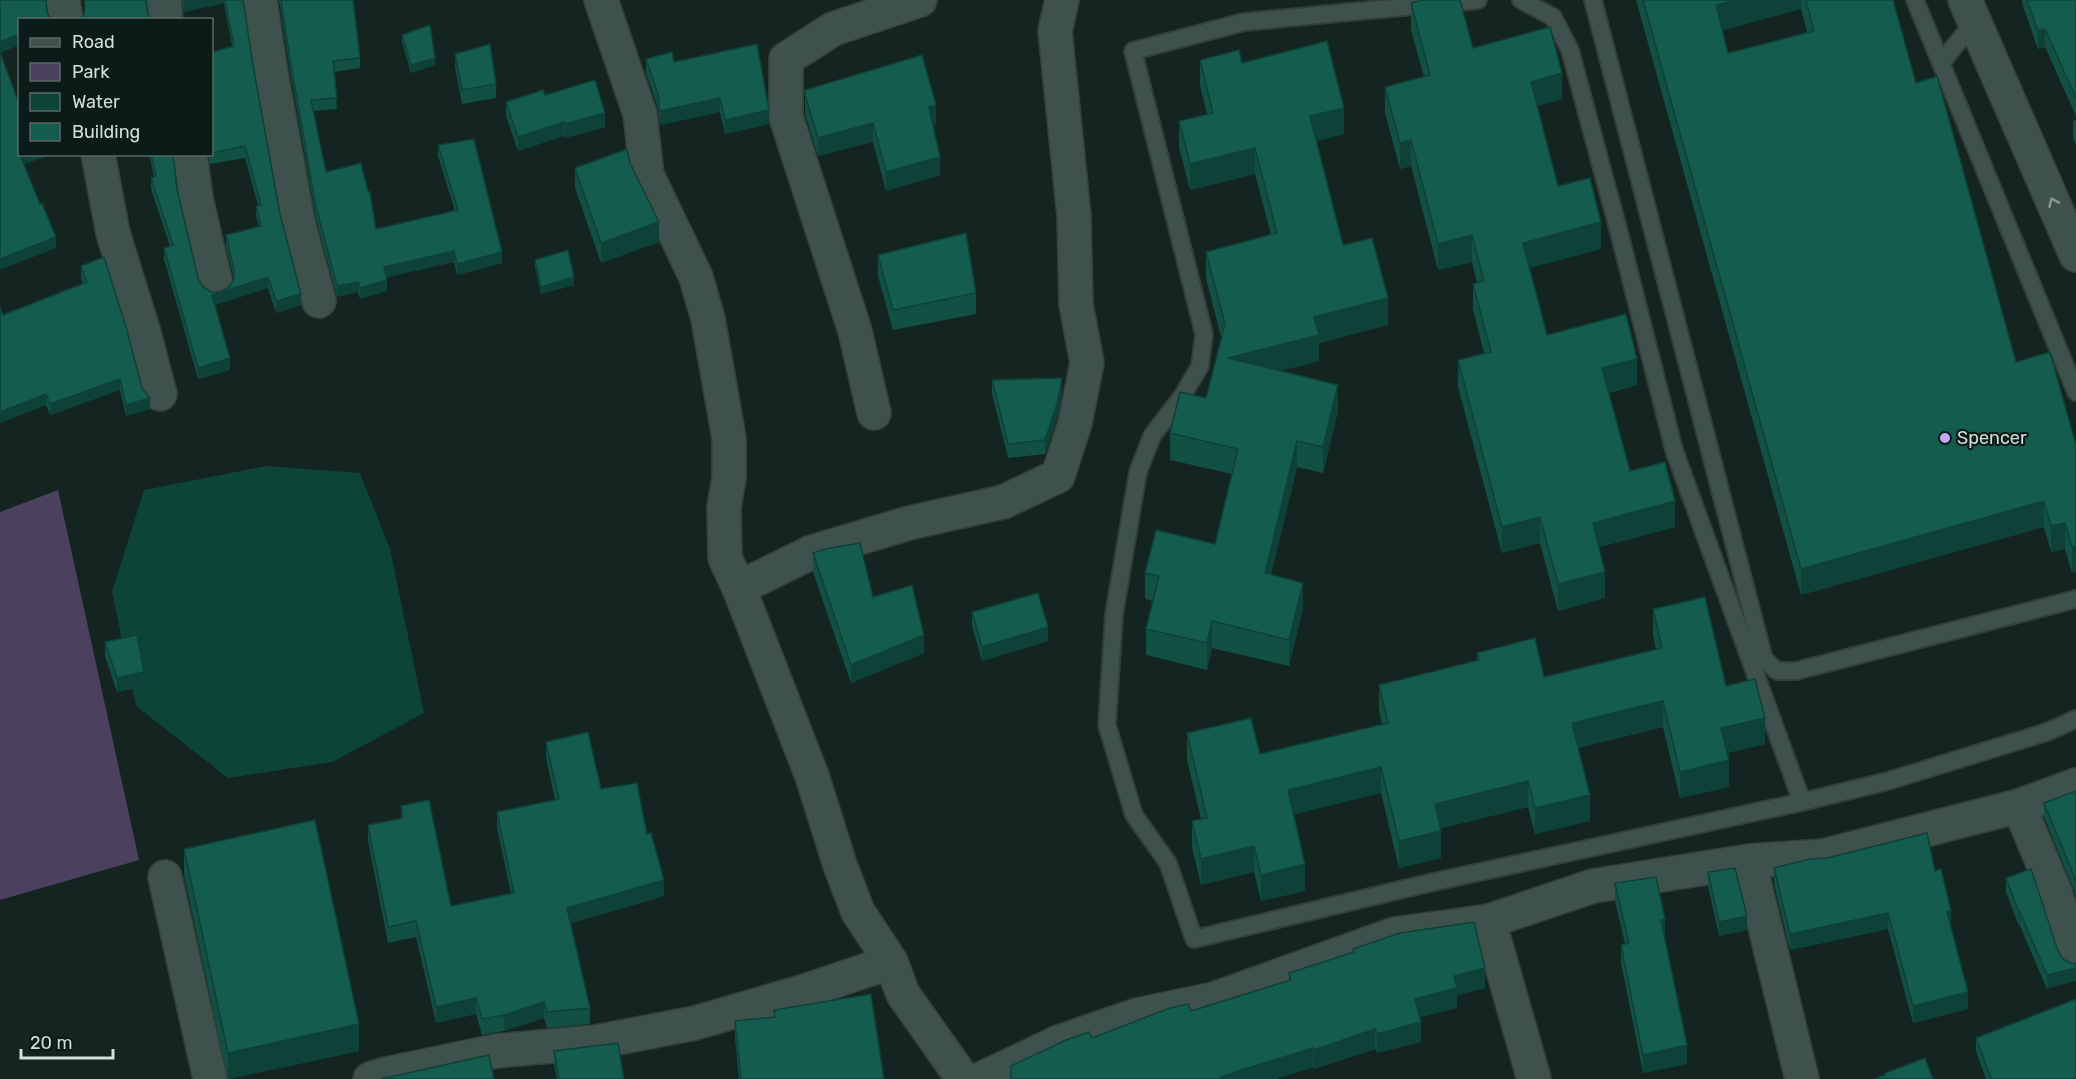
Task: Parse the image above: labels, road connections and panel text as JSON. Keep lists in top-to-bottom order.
{
  "places": ["Spencer"],
  "legend": [
    "Road",
    "Park",
    "Water",
    "Building"
  ],
  "scale_bar": "20 m"
}
